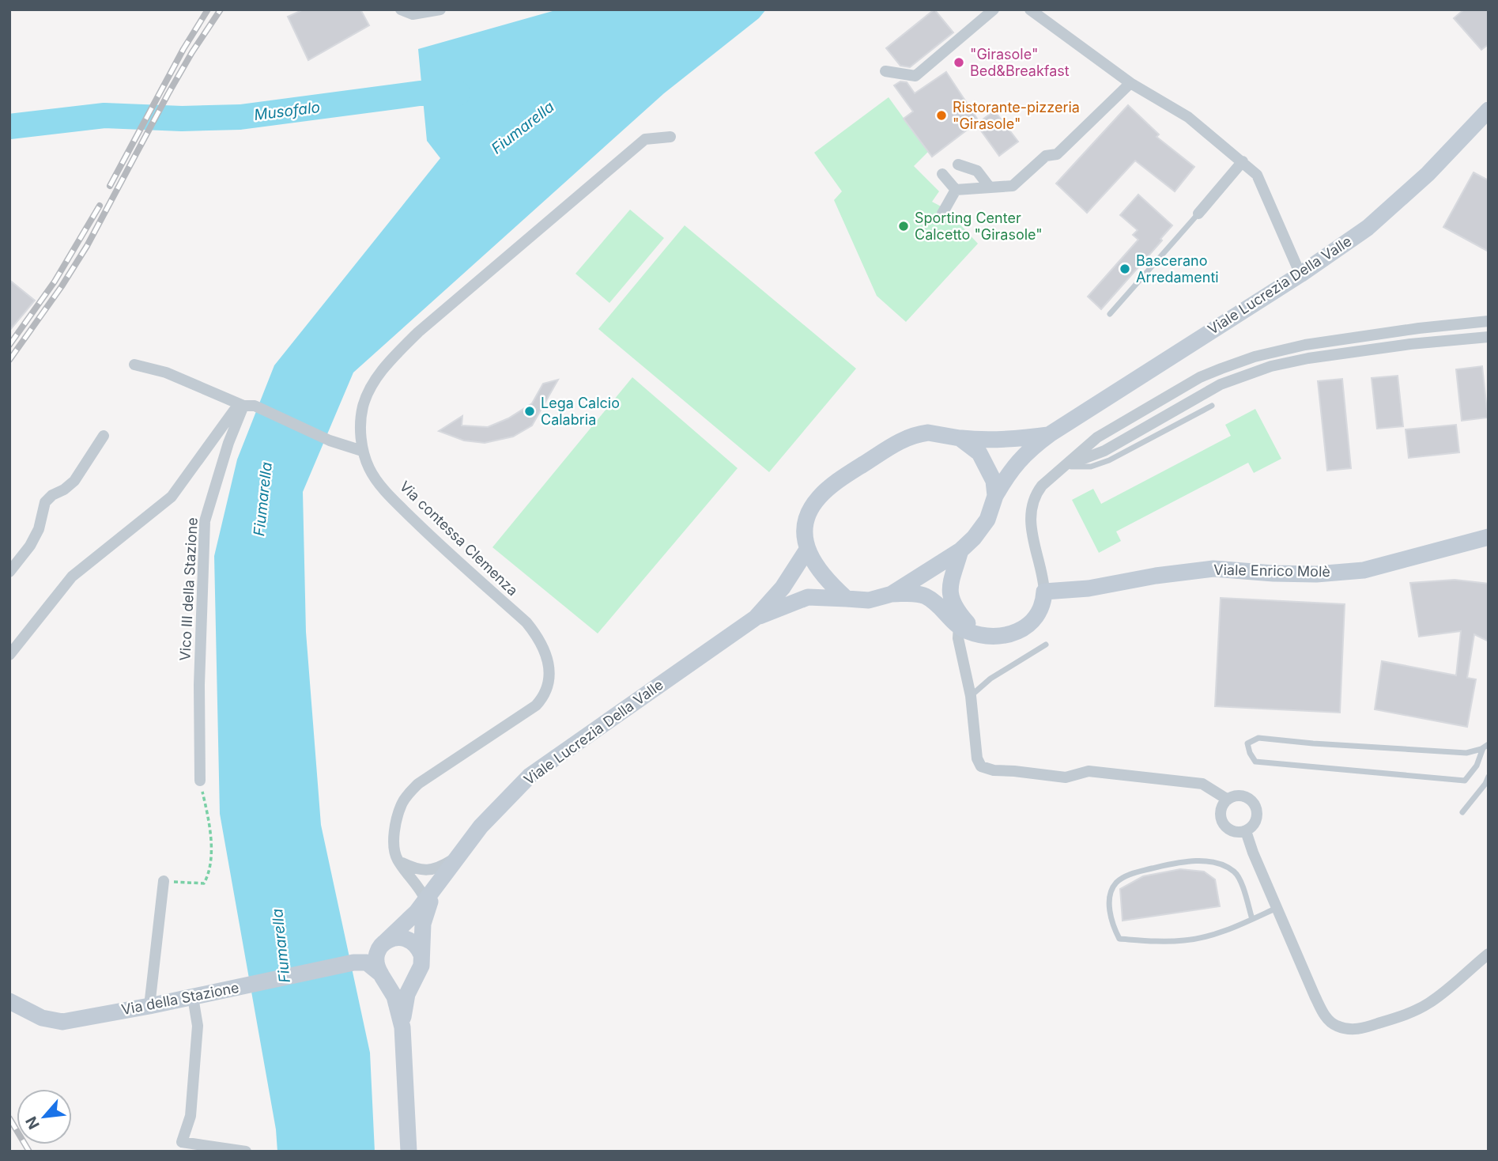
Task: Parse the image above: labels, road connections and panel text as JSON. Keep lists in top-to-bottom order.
{
  "streets": {
    "main road": ["Viale Lucrezia Della Valle", "Viale Enrico Molè", "Via della Stazione"],
    "street": ["Via contessa Clemenza", "Vico III della Stazione"]
  },
  "crossings": [
    ["Viale Lucrezia Della Valle", "Via della Stazione"]
  ],
  "water": ["Musofalo", "Fiumarella"],
  "places": [
    "\"Girasole\" Bed&Breakfast",
    "Ristorante-pizzeria \"Girasole\"",
    "Sporting Center Calcetto \"Girasole\"",
    "Bascerano Arredamenti",
    "Lega Calcio Calabria"
  ],
  "north": "bottom left"
}
